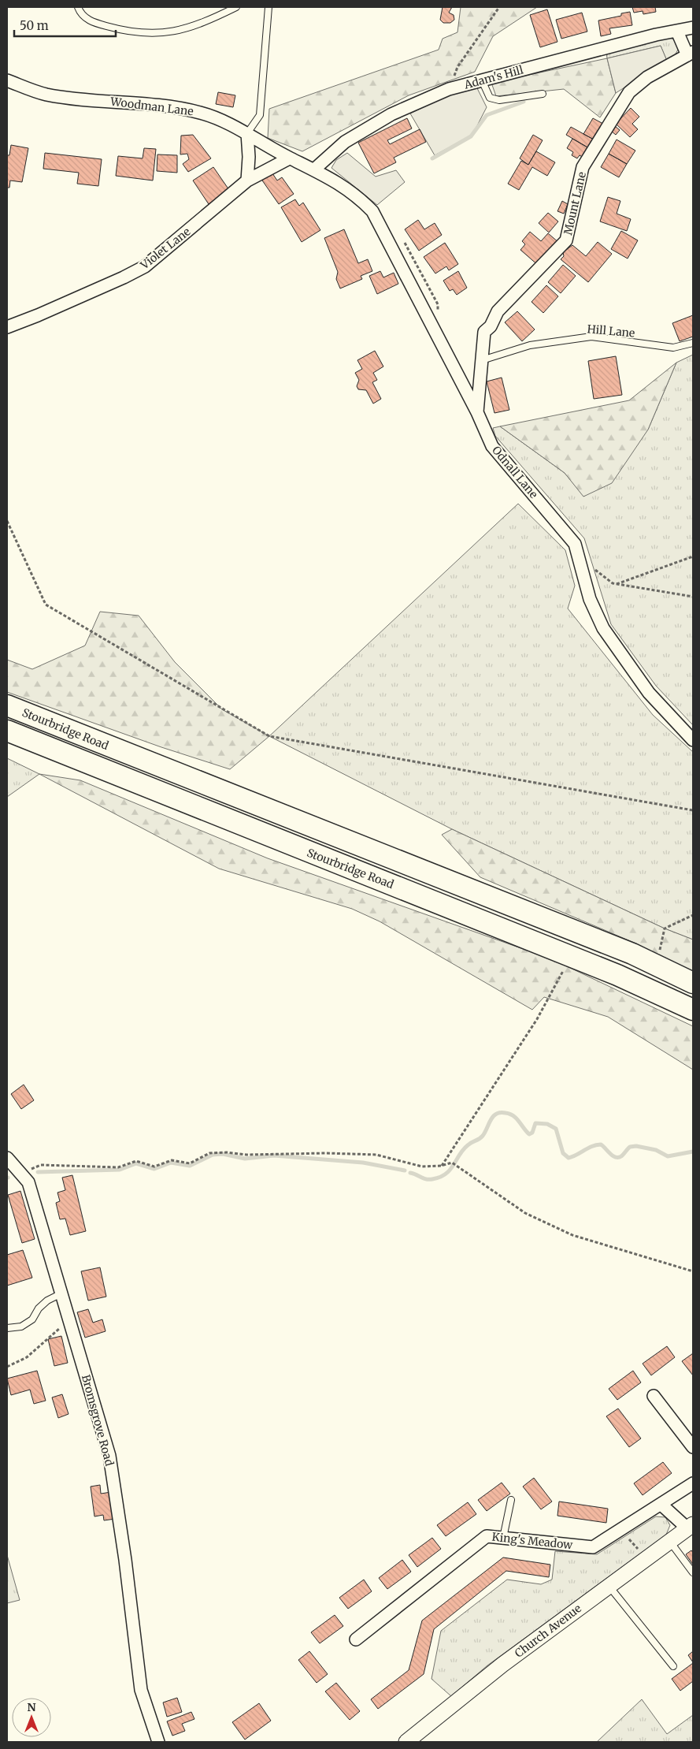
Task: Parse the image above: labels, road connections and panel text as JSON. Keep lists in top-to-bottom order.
{
  "streets": {
    "highway": ["Stourbridge Road"],
    "street": [
      "Adam's Hill",
      "Woodman Lane",
      "Mount Lane",
      "Violet Lane",
      "Odnall Lane",
      "Bromsgrove Road",
      "King's Meadow",
      "Church Avenue"
    ],
    "lane": ["Hill Lane"]
  },
  "crossings": [
    ["Adam's Hill", "Mount Lane"],
    ["Adam's Hill", "Odnall Lane"],
    ["Woodman Lane", "Violet Lane"],
    ["Woodman Lane", "Odnall Lane"],
    ["Mount Lane", "Hill Lane"],
    ["Mount Lane", "Odnall Lane"],
    ["Violet Lane", "Odnall Lane"]
  ],
  "scale_bar": "50 m",
  "north": "top"
}
